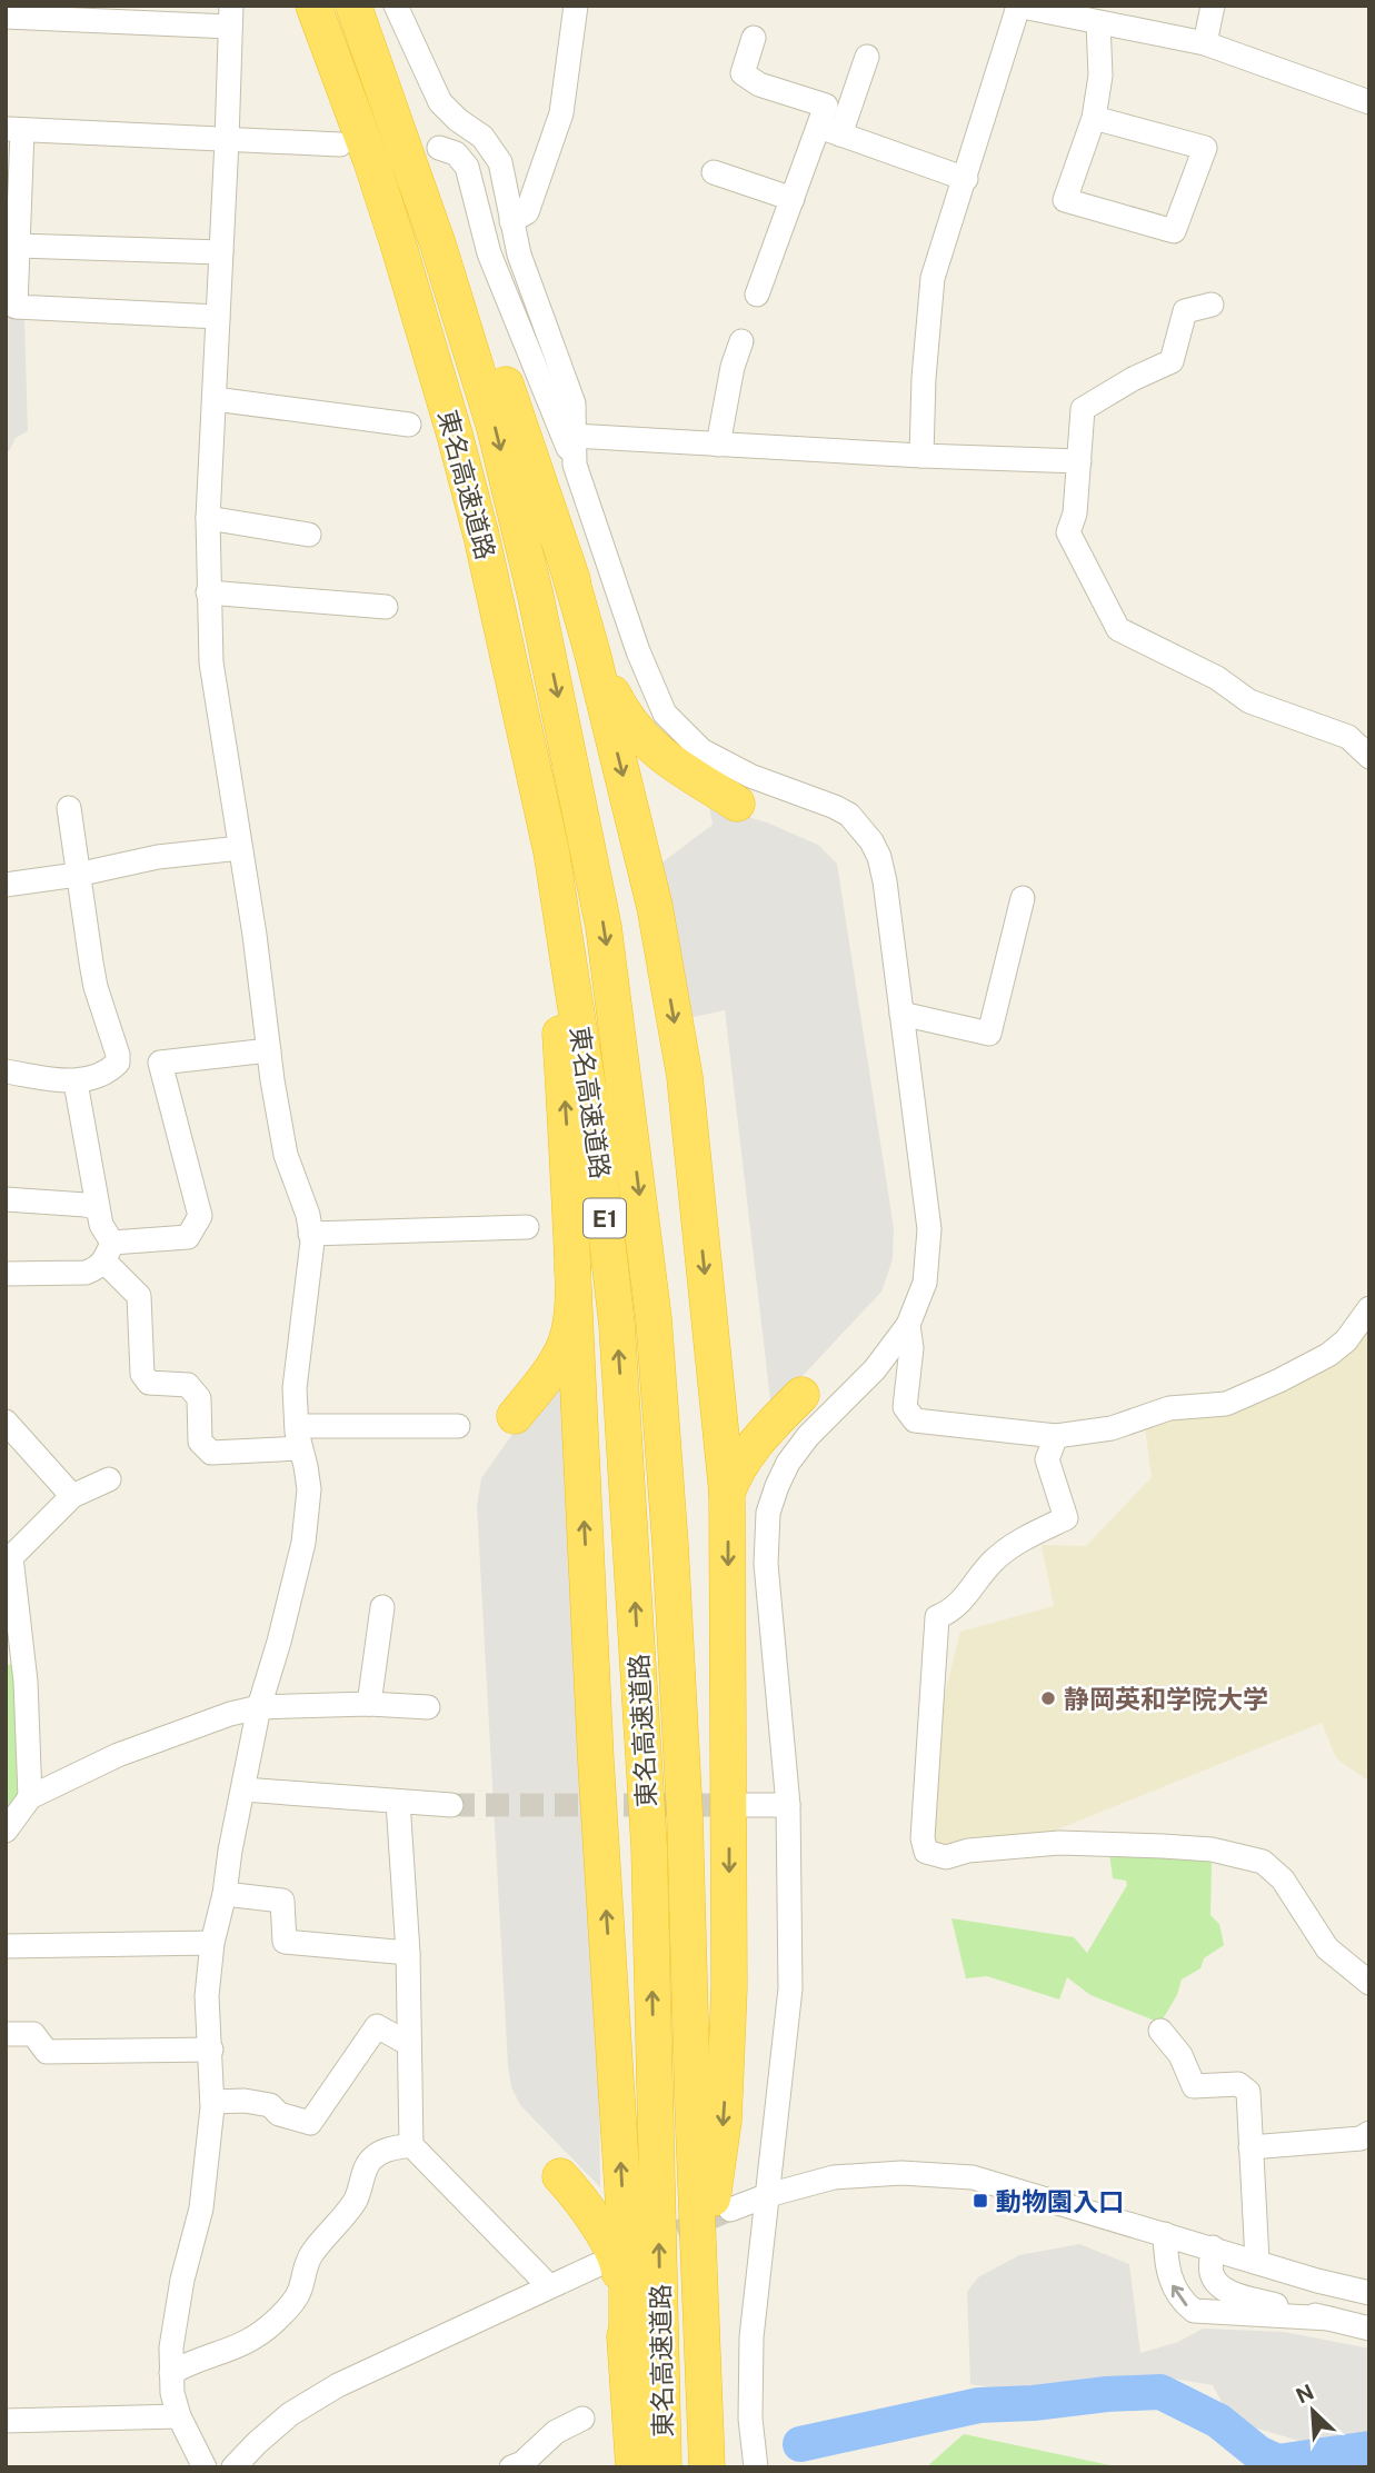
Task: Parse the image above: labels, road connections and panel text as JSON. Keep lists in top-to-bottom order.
{
  "streets": {
    "highway": ["東名高速道路", "E1"]
  },
  "places": {
    "other": ["静岡英和学院大学"],
    "transit": ["動物園入口"]
  },
  "north": "top left"
}
